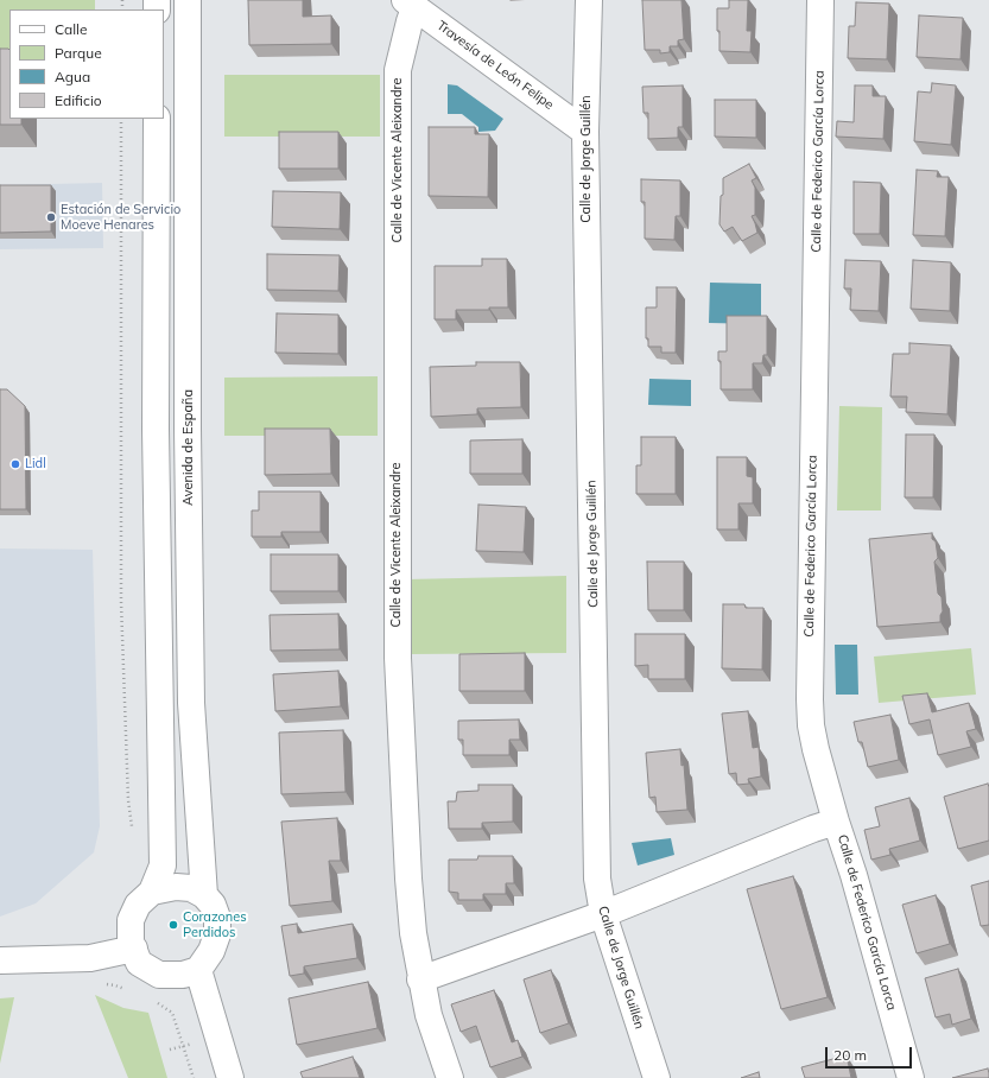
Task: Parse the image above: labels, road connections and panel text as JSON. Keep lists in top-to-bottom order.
{
  "streets": {
    "street": [
      "Travesía de León Felipe",
      "Calle de Jorge Guillén",
      "Calle de Vicente Aleixandre",
      "Calle de Federico García Lorca",
      "Avenida de España"
    ]
  },
  "crossings": [
    ["Travesía de León Felipe", "Calle de Jorge Guillén"],
    ["Travesía de León Felipe", "Calle de Vicente Aleixandre"]
  ],
  "places": ["Estación de Servicio Moeve Henares", "Lidl", "Corazones Perdidos"],
  "legend": [
    "Calle",
    "Parque",
    "Agua",
    "Edificio"
  ],
  "scale_bar": "20 m"
}
